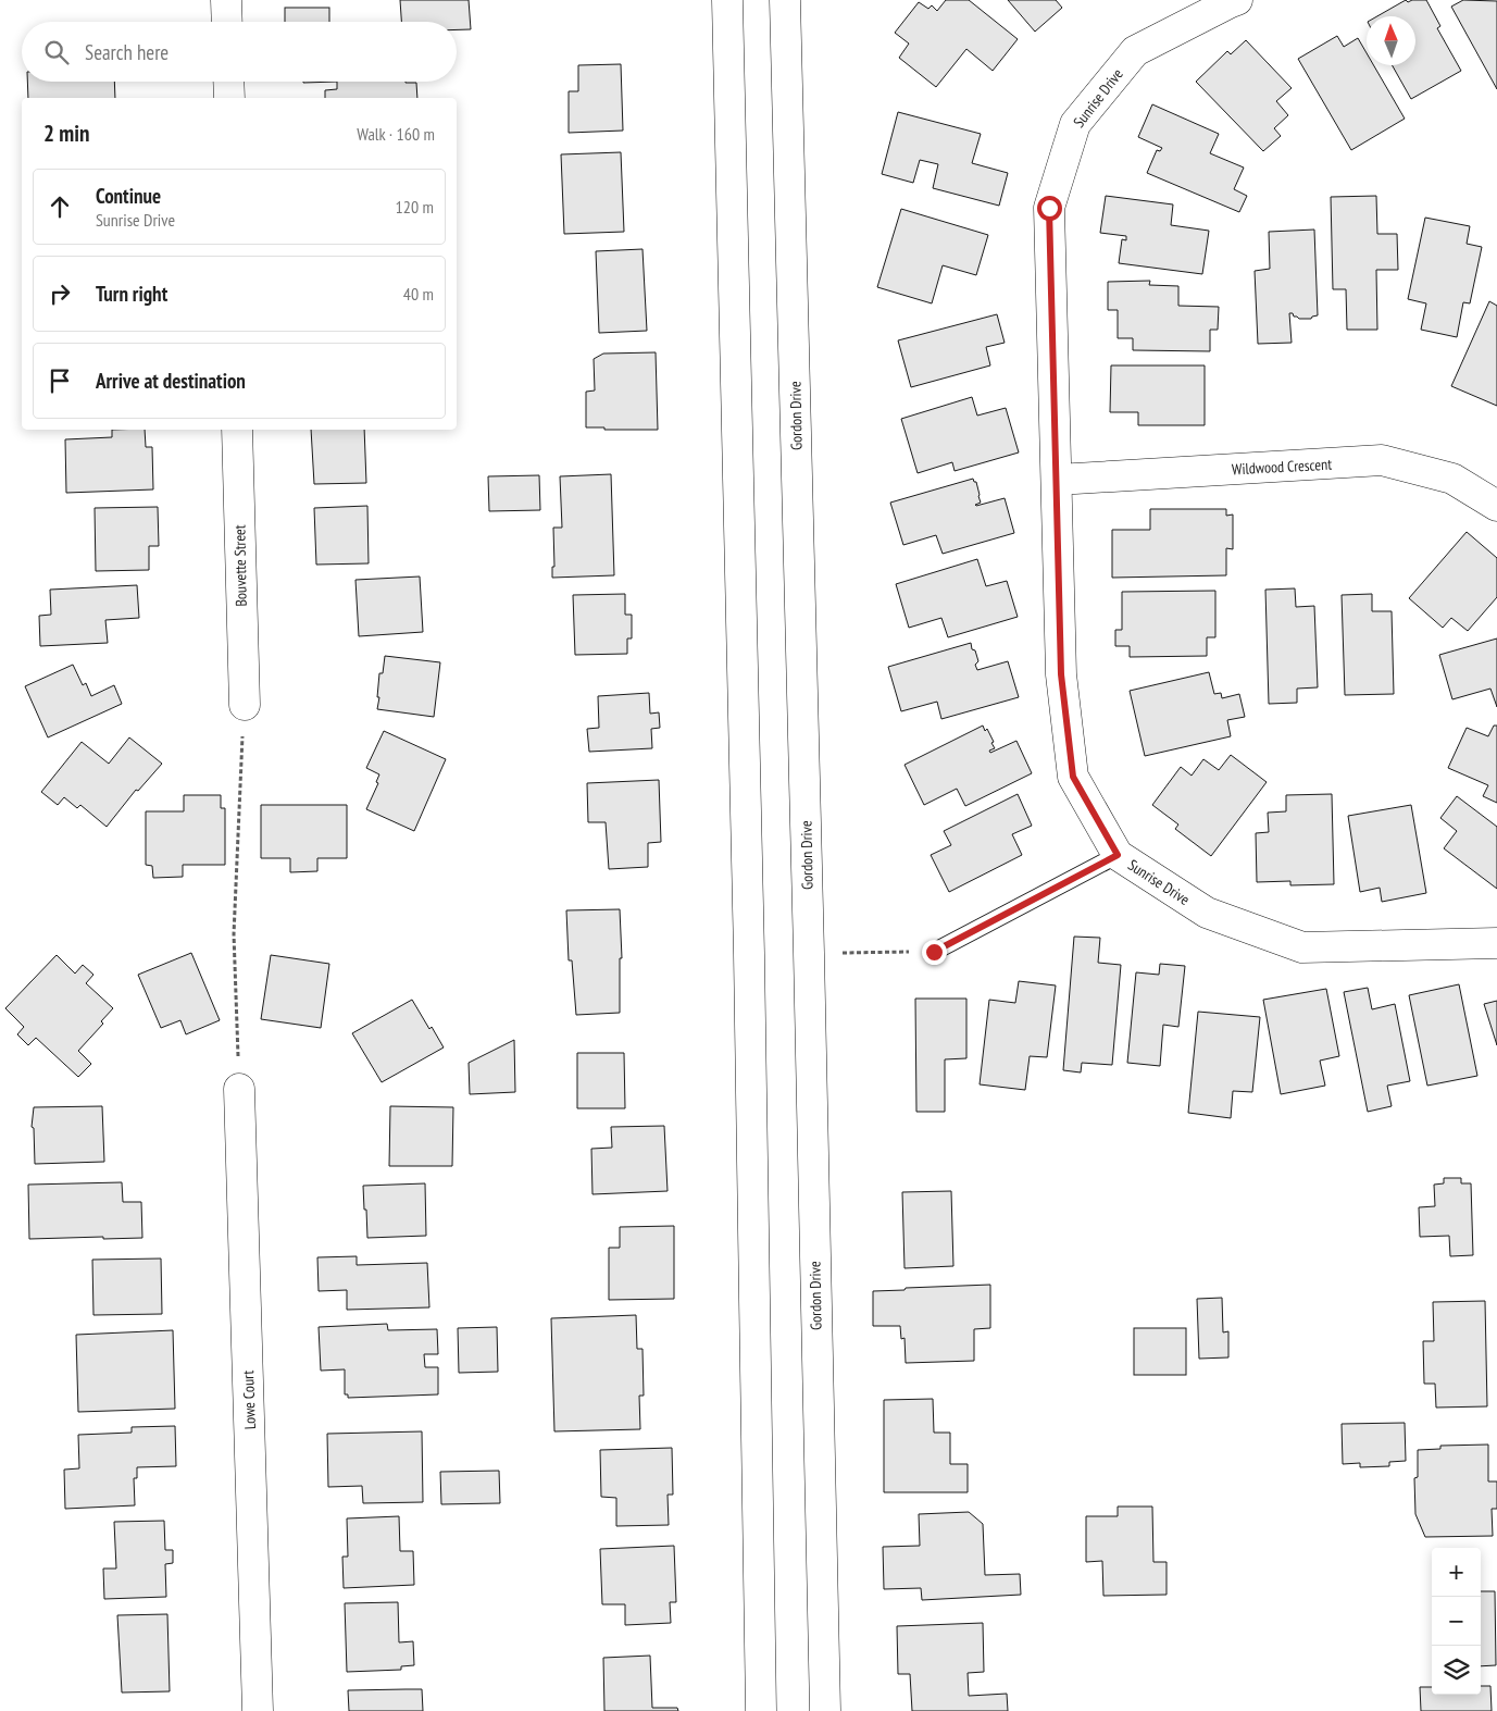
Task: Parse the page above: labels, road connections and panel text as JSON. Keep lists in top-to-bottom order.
{
  "streets": {
    "main road": [
      "Sunrise Drive",
      "Gordon Drive",
      "Wildwood Crescent",
      "Bouvette Street",
      "Lowe Court"
    ]
  },
  "crossings": [
    ["Sunrise Drive", "Wildwood Crescent"]
  ],
  "north": "top",
  "page": {
    "search": "Search here",
    "heading": ["2 min", "Walk · 160 m"],
    "list": [
      ["Continue", "Sunrise Drive", "120 m"],
      ["Turn right", "40 m"],
      "Arrive at destination"
    ],
    "map_buttons": ["+", "−"]
  }
}
